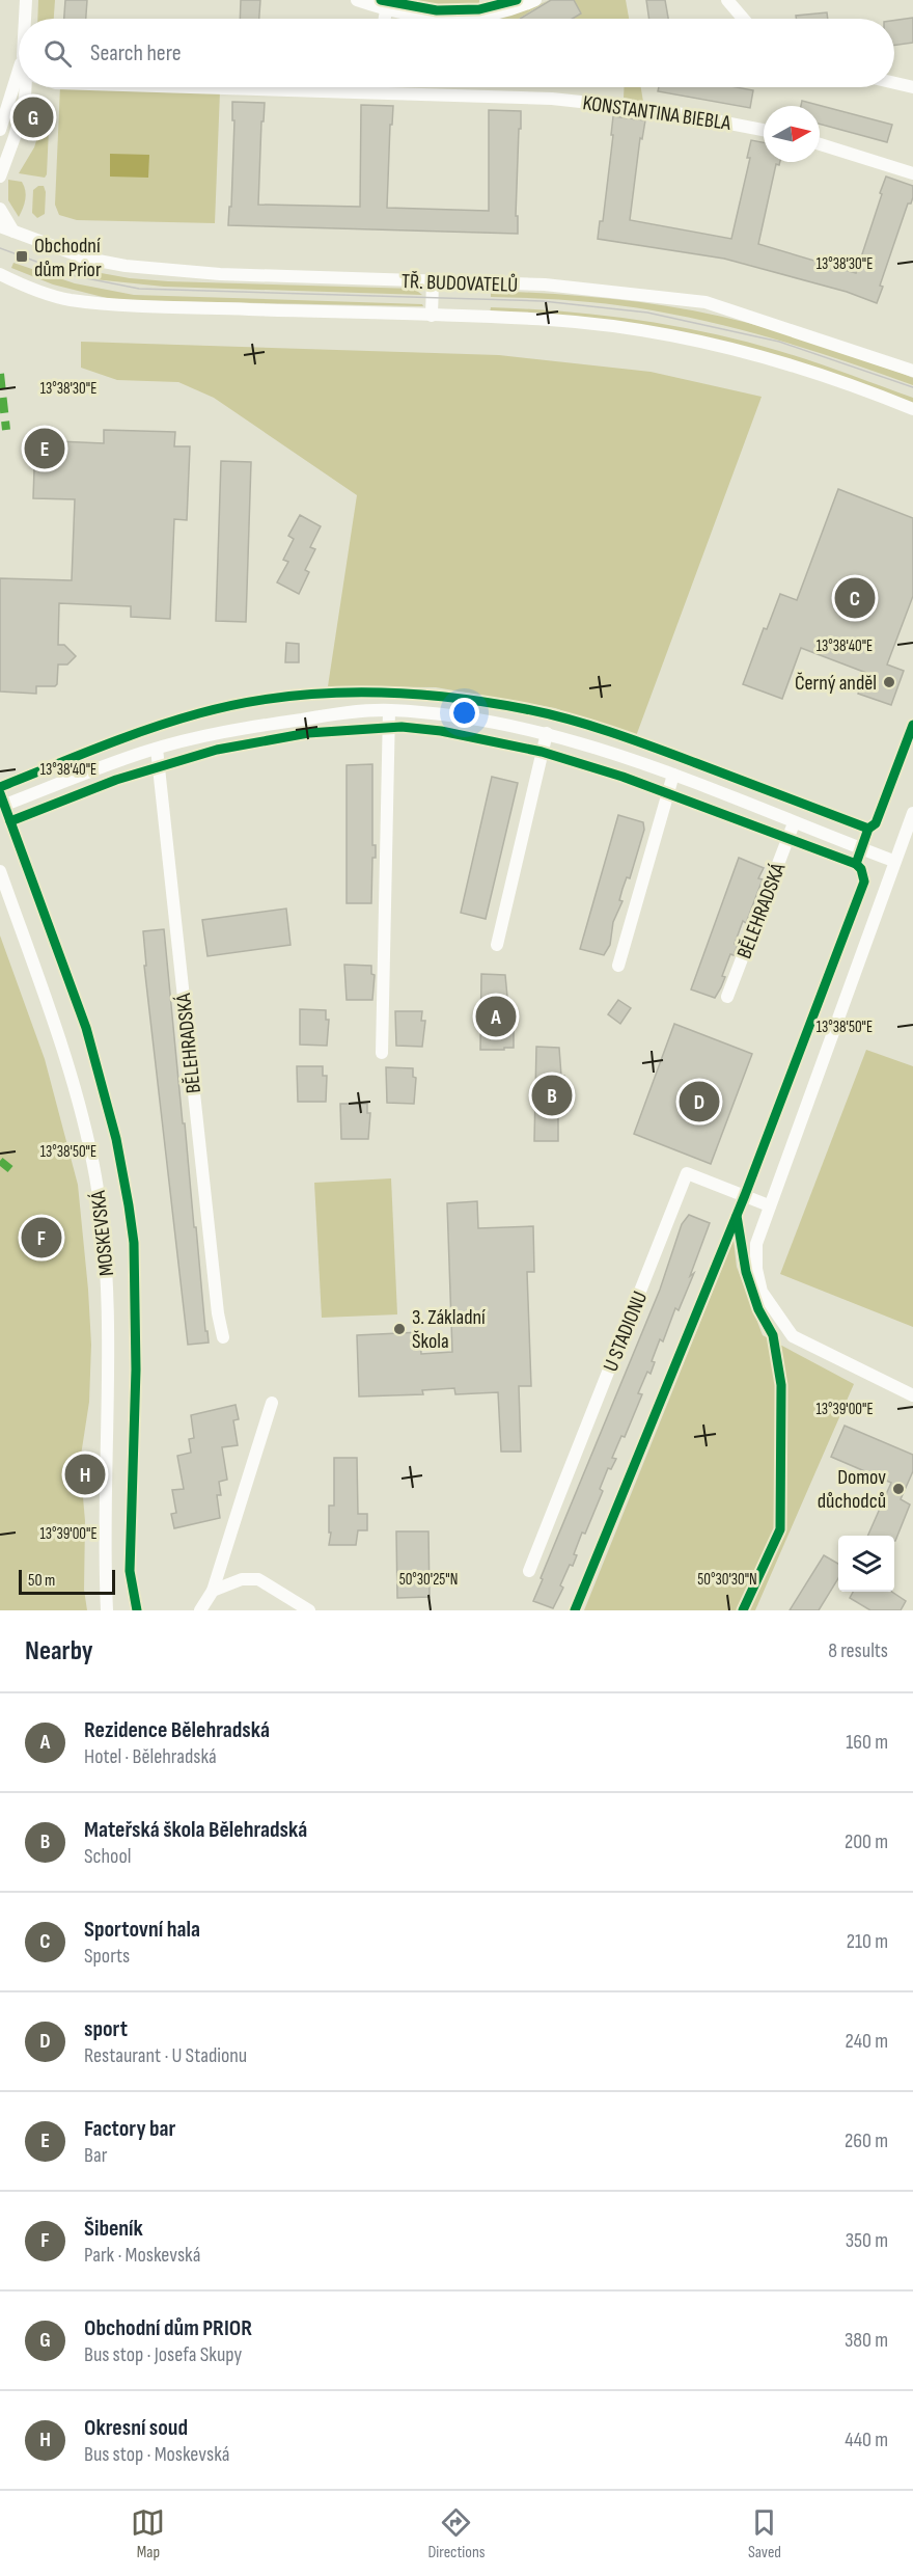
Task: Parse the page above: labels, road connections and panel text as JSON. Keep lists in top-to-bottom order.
{
  "streets": {
    "street": [
      "KONSTANTINA BIEBLA",
      "TŘ. BUDOVATELŮ",
      "BĚLEHRADSKÁ",
      "MOSKEVSKÁ",
      "U STADIONU"
    ]
  },
  "places": {
    "transit": ["Obchodní dům Prior"],
    "other": ["Černý anděl", "3. Základní Škola", "Domov důchodců"]
  },
  "scale_bar": "50 m",
  "north": "right",
  "page": {
    "search": "Search here",
    "pins": [
      "G",
      "E",
      "C",
      "A",
      "B",
      "D",
      "F",
      "H"
    ],
    "scale": "50 m",
    "heading": ["Nearby", "8 results"],
    "list": [
      {
        "mark": "A",
        "name": "Rezidence Bělehradská",
        "note": "Hotel · Bělehradská",
        "value": "160 m"
      },
      {
        "mark": "B",
        "name": "Mateřská škola Bělehradská",
        "note": "School",
        "value": "200 m"
      },
      {
        "mark": "C",
        "name": "Sportovní hala",
        "note": "Sports",
        "value": "210 m"
      },
      {
        "mark": "D",
        "name": "sport",
        "note": "Restaurant · U Stadionu",
        "value": "240 m"
      },
      {
        "mark": "E",
        "name": "Factory bar",
        "note": "Bar",
        "value": "260 m"
      },
      {
        "mark": "F",
        "name": "Šibeník",
        "note": "Park · Moskevská",
        "value": "350 m"
      },
      {
        "mark": "G",
        "name": "Obchodní dům PRIOR",
        "note": "Bus stop · Josefa Skupy",
        "value": "380 m"
      },
      {
        "mark": "H",
        "name": "Okresní soud",
        "note": "Bus stop · Moskevská",
        "value": "440 m"
      }
    ],
    "nav": ["Map", "Directions", "Saved"]
  },
  "coordinates": [
    "13°38'30\"E",
    "13°38'40\"E",
    "13°38'50\"E",
    "13°39'00\"E",
    "50°30'25\"N",
    "50°30'30\"N"
  ]
}
